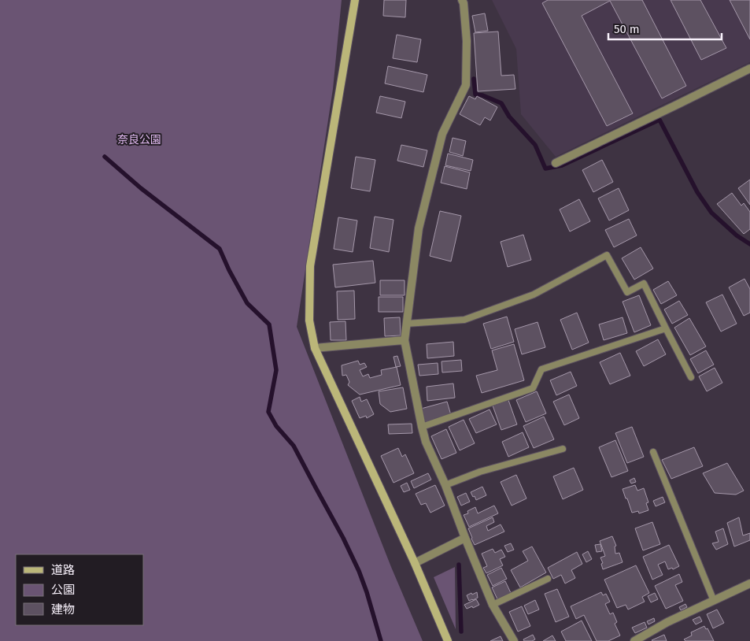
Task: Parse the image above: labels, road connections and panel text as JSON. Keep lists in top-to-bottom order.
{
  "parks": ["奈良公園"],
  "legend": ["道路", "公園", "建物"],
  "scale_bar": "50 m"
}
